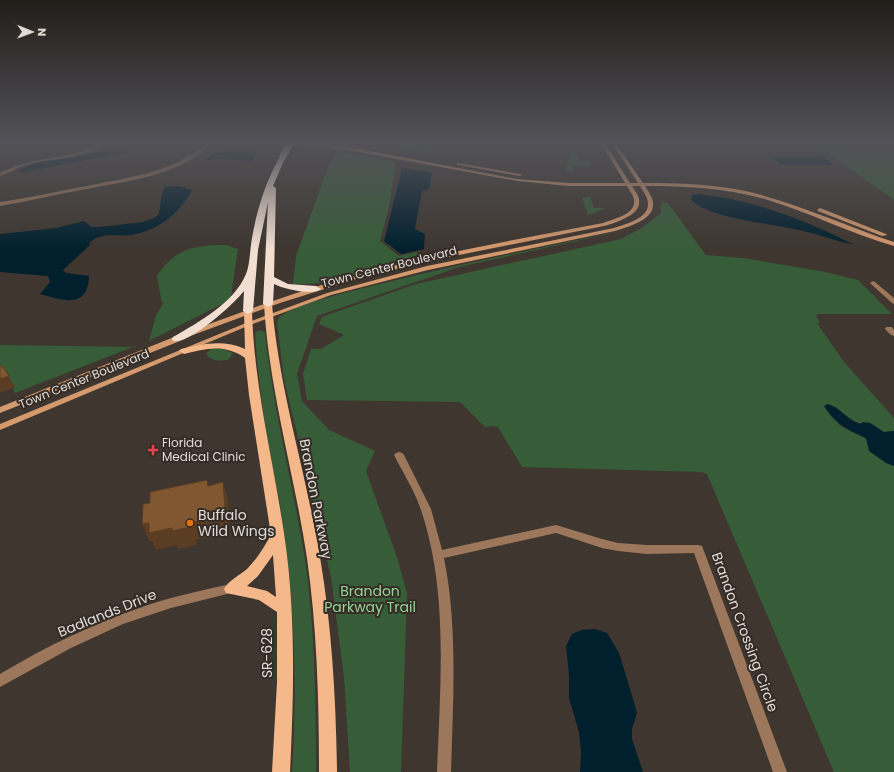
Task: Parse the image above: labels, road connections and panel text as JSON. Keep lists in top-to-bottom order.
{
  "streets": {
    "main road": ["Brandon Parkway", "SR-628"],
    "street": ["Town Center Boulevard", "Badlands Drive", "Brandon Crossing Circle"]
  },
  "crossings": [
    ["Town Center Boulevard", "Brandon Parkway"]
  ],
  "parks": ["Brandon Parkway Trail"],
  "places": {
    "health": ["Florida Medical Clinic"],
    "other": ["Buffalo Wild Wings"]
  },
  "north": "right"
}
